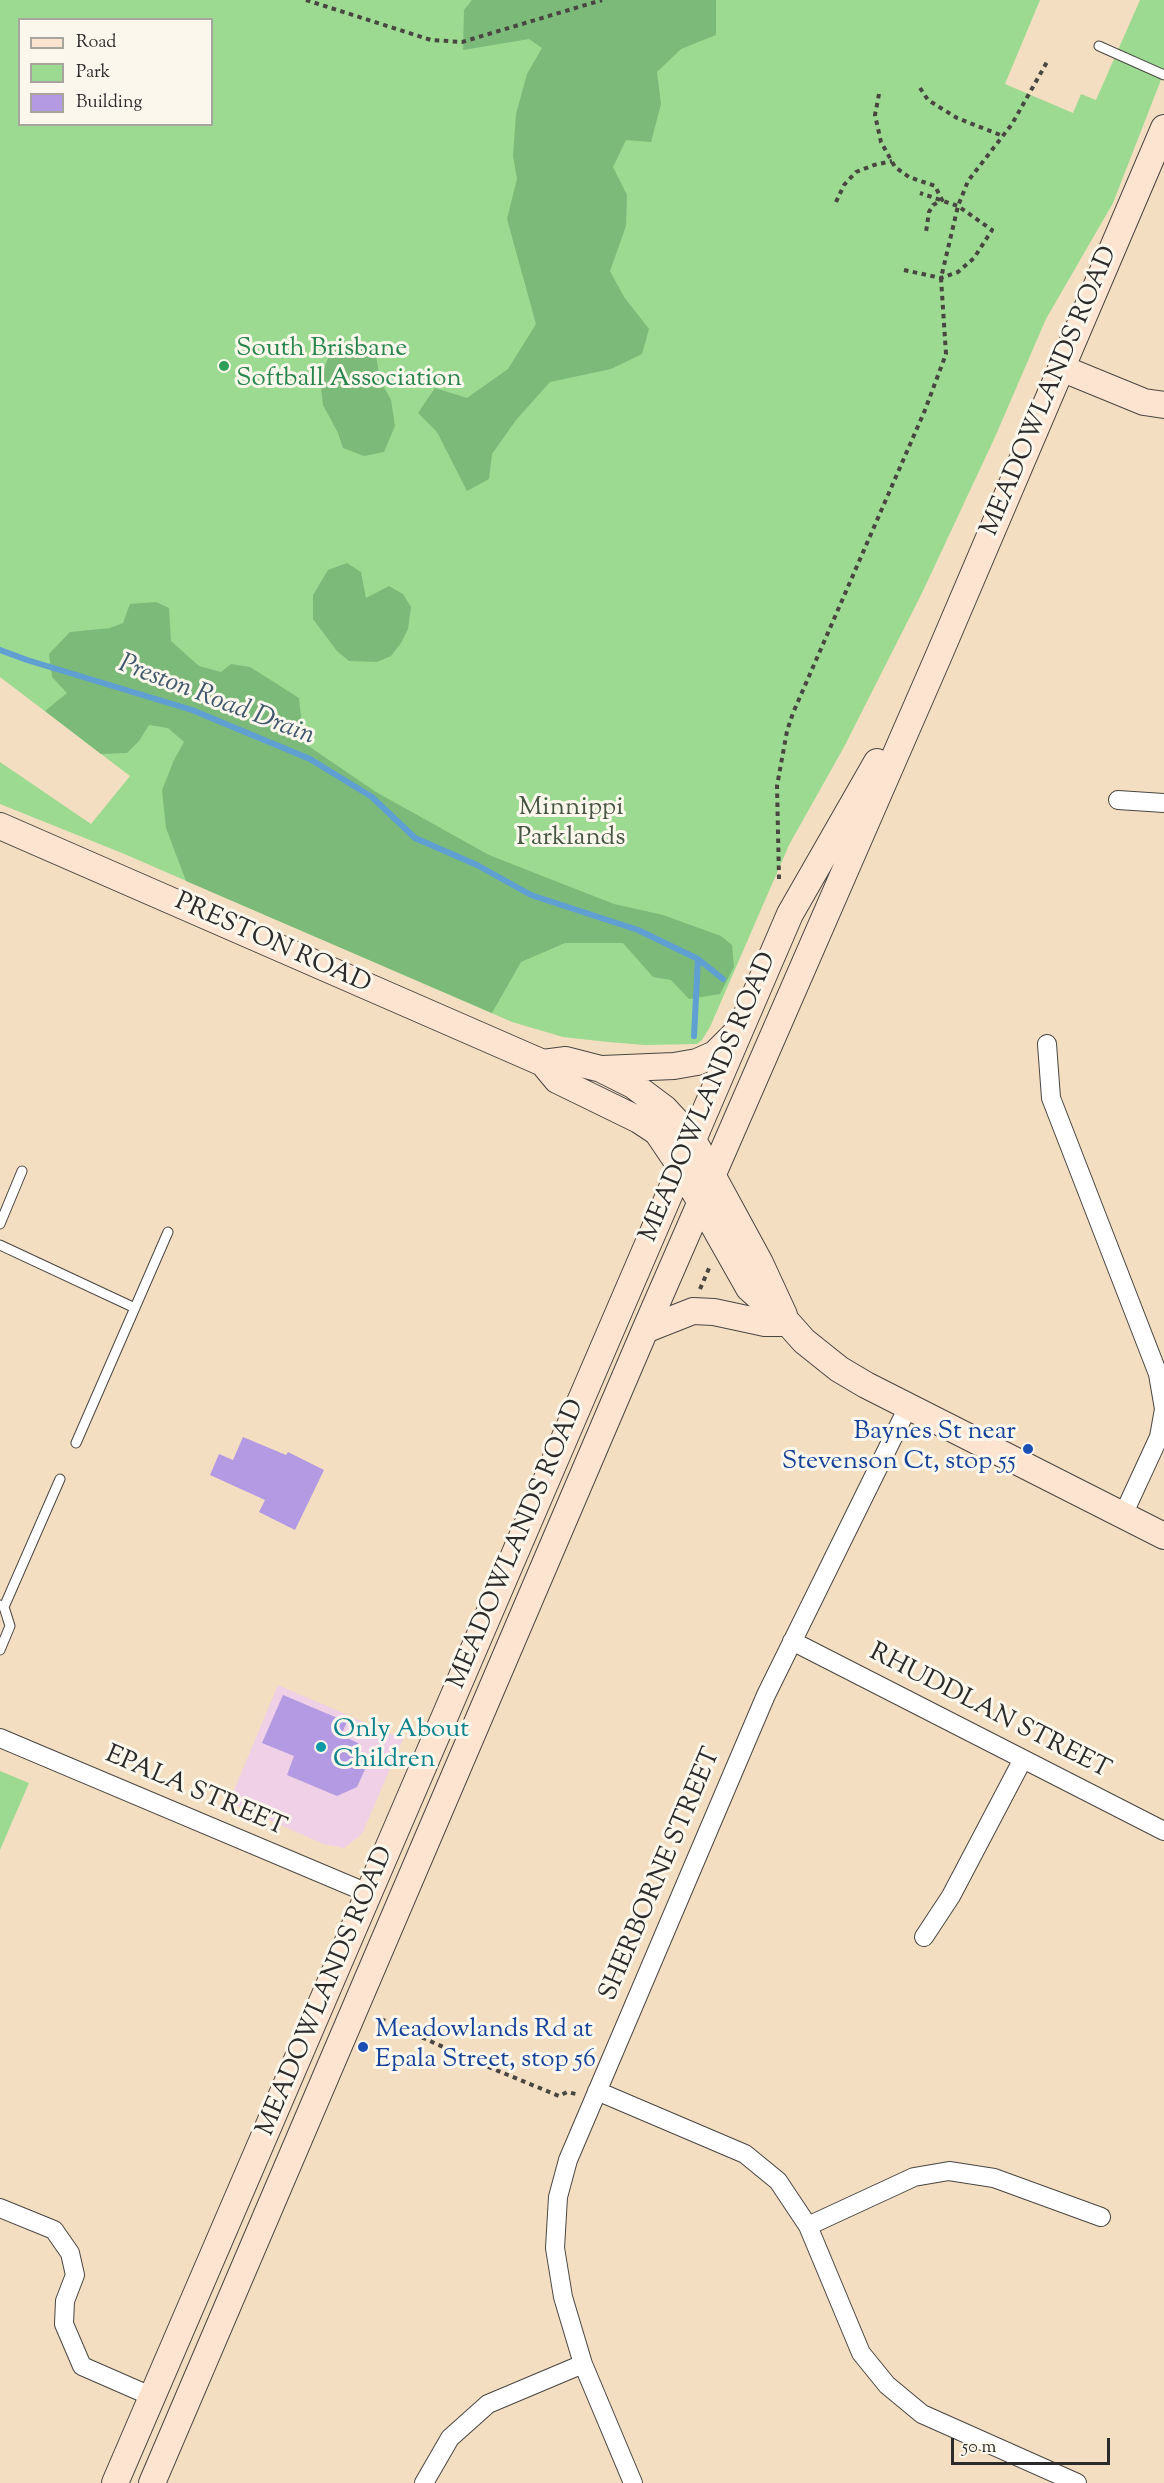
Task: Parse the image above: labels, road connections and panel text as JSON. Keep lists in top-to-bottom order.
{
  "streets": {
    "main road": ["MEADOWLANDS ROAD", "PRESTON ROAD"],
    "street": ["RHUDDLAN STREET", "EPALA STREET", "SHERBORNE STREET"]
  },
  "crossings": [
    ["MEADOWLANDS ROAD", "PRESTON ROAD"],
    ["MEADOWLANDS ROAD", "EPALA STREET"],
    ["RHUDDLAN STREET", "SHERBORNE STREET"]
  ],
  "water": ["Preston Road Drain"],
  "parks": ["Minnippi Parklands"],
  "places": [
    "South Brisbane Softball Association",
    "Baynes St near Stevenson Ct, stop 55",
    "Only About Children",
    "Meadowlands Rd at Epala Street, stop 56"
  ],
  "legend": ["Road", "Park", "Building"],
  "scale_bar": "50 m"
}
